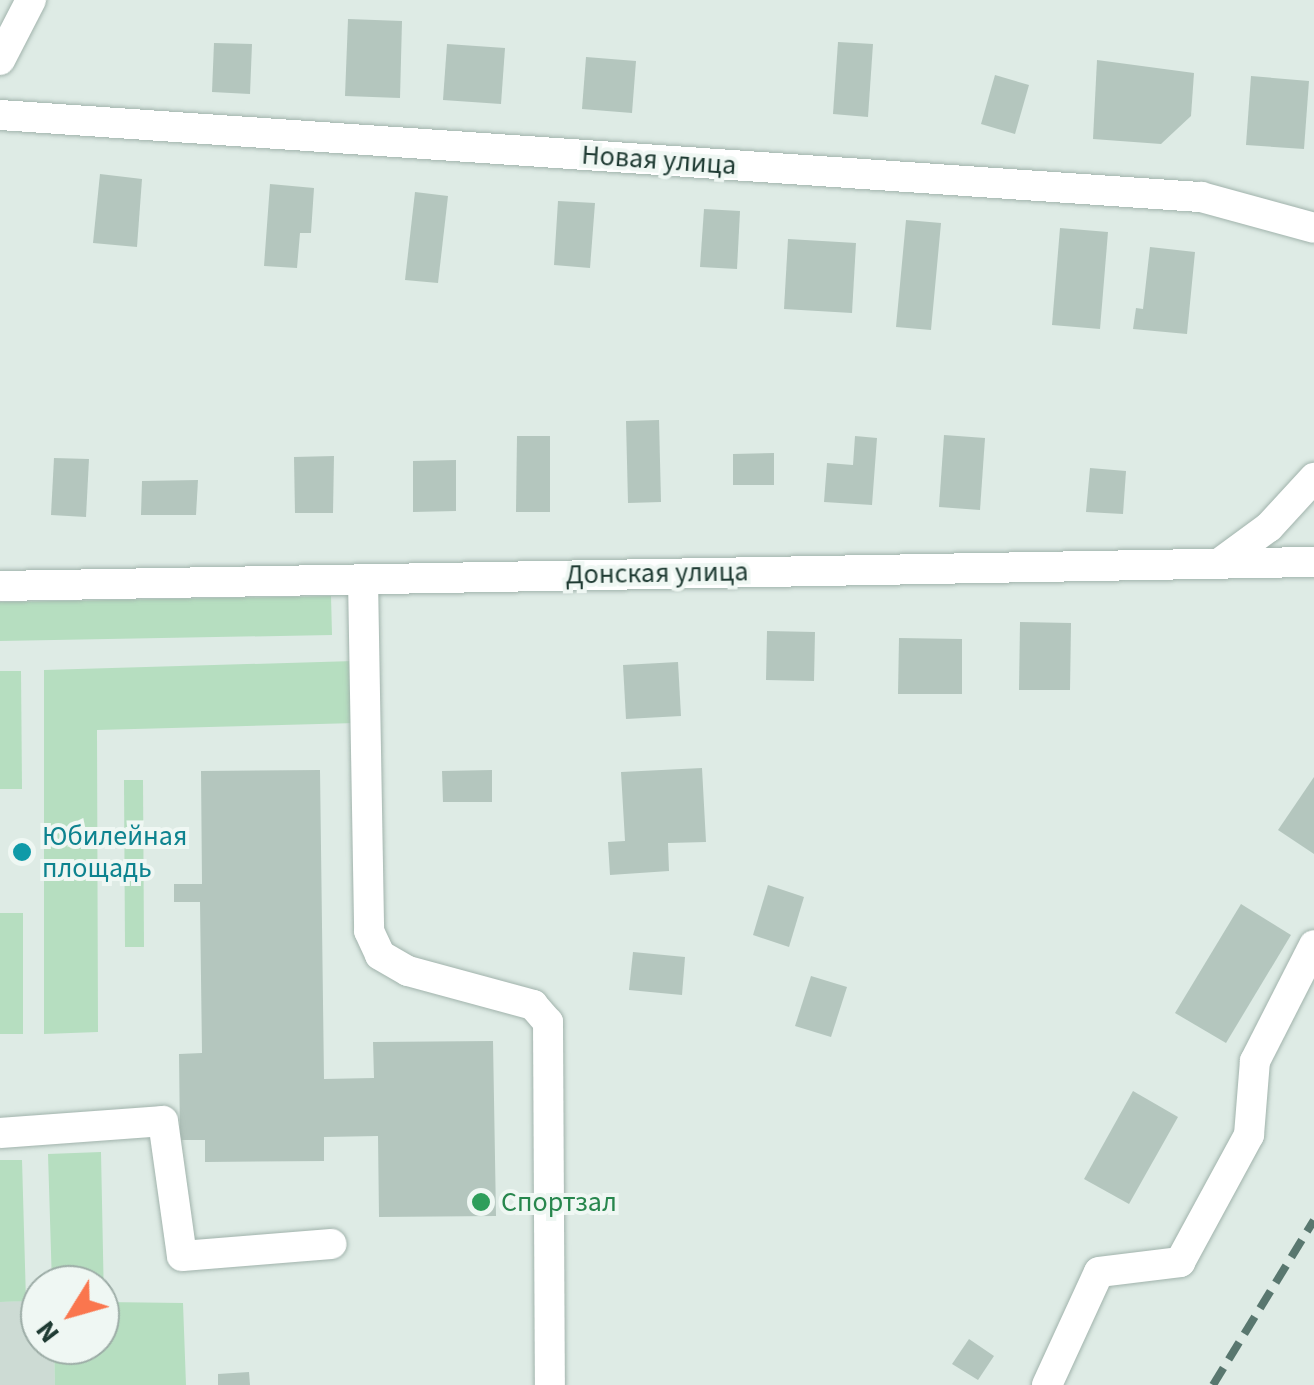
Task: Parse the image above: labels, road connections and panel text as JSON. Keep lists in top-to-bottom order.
{
  "streets": {
    "street": ["Новая улица", "Донская улица"]
  },
  "places": ["Юбилейная площадь", "Спортзал"],
  "north": "bottom left"
}
